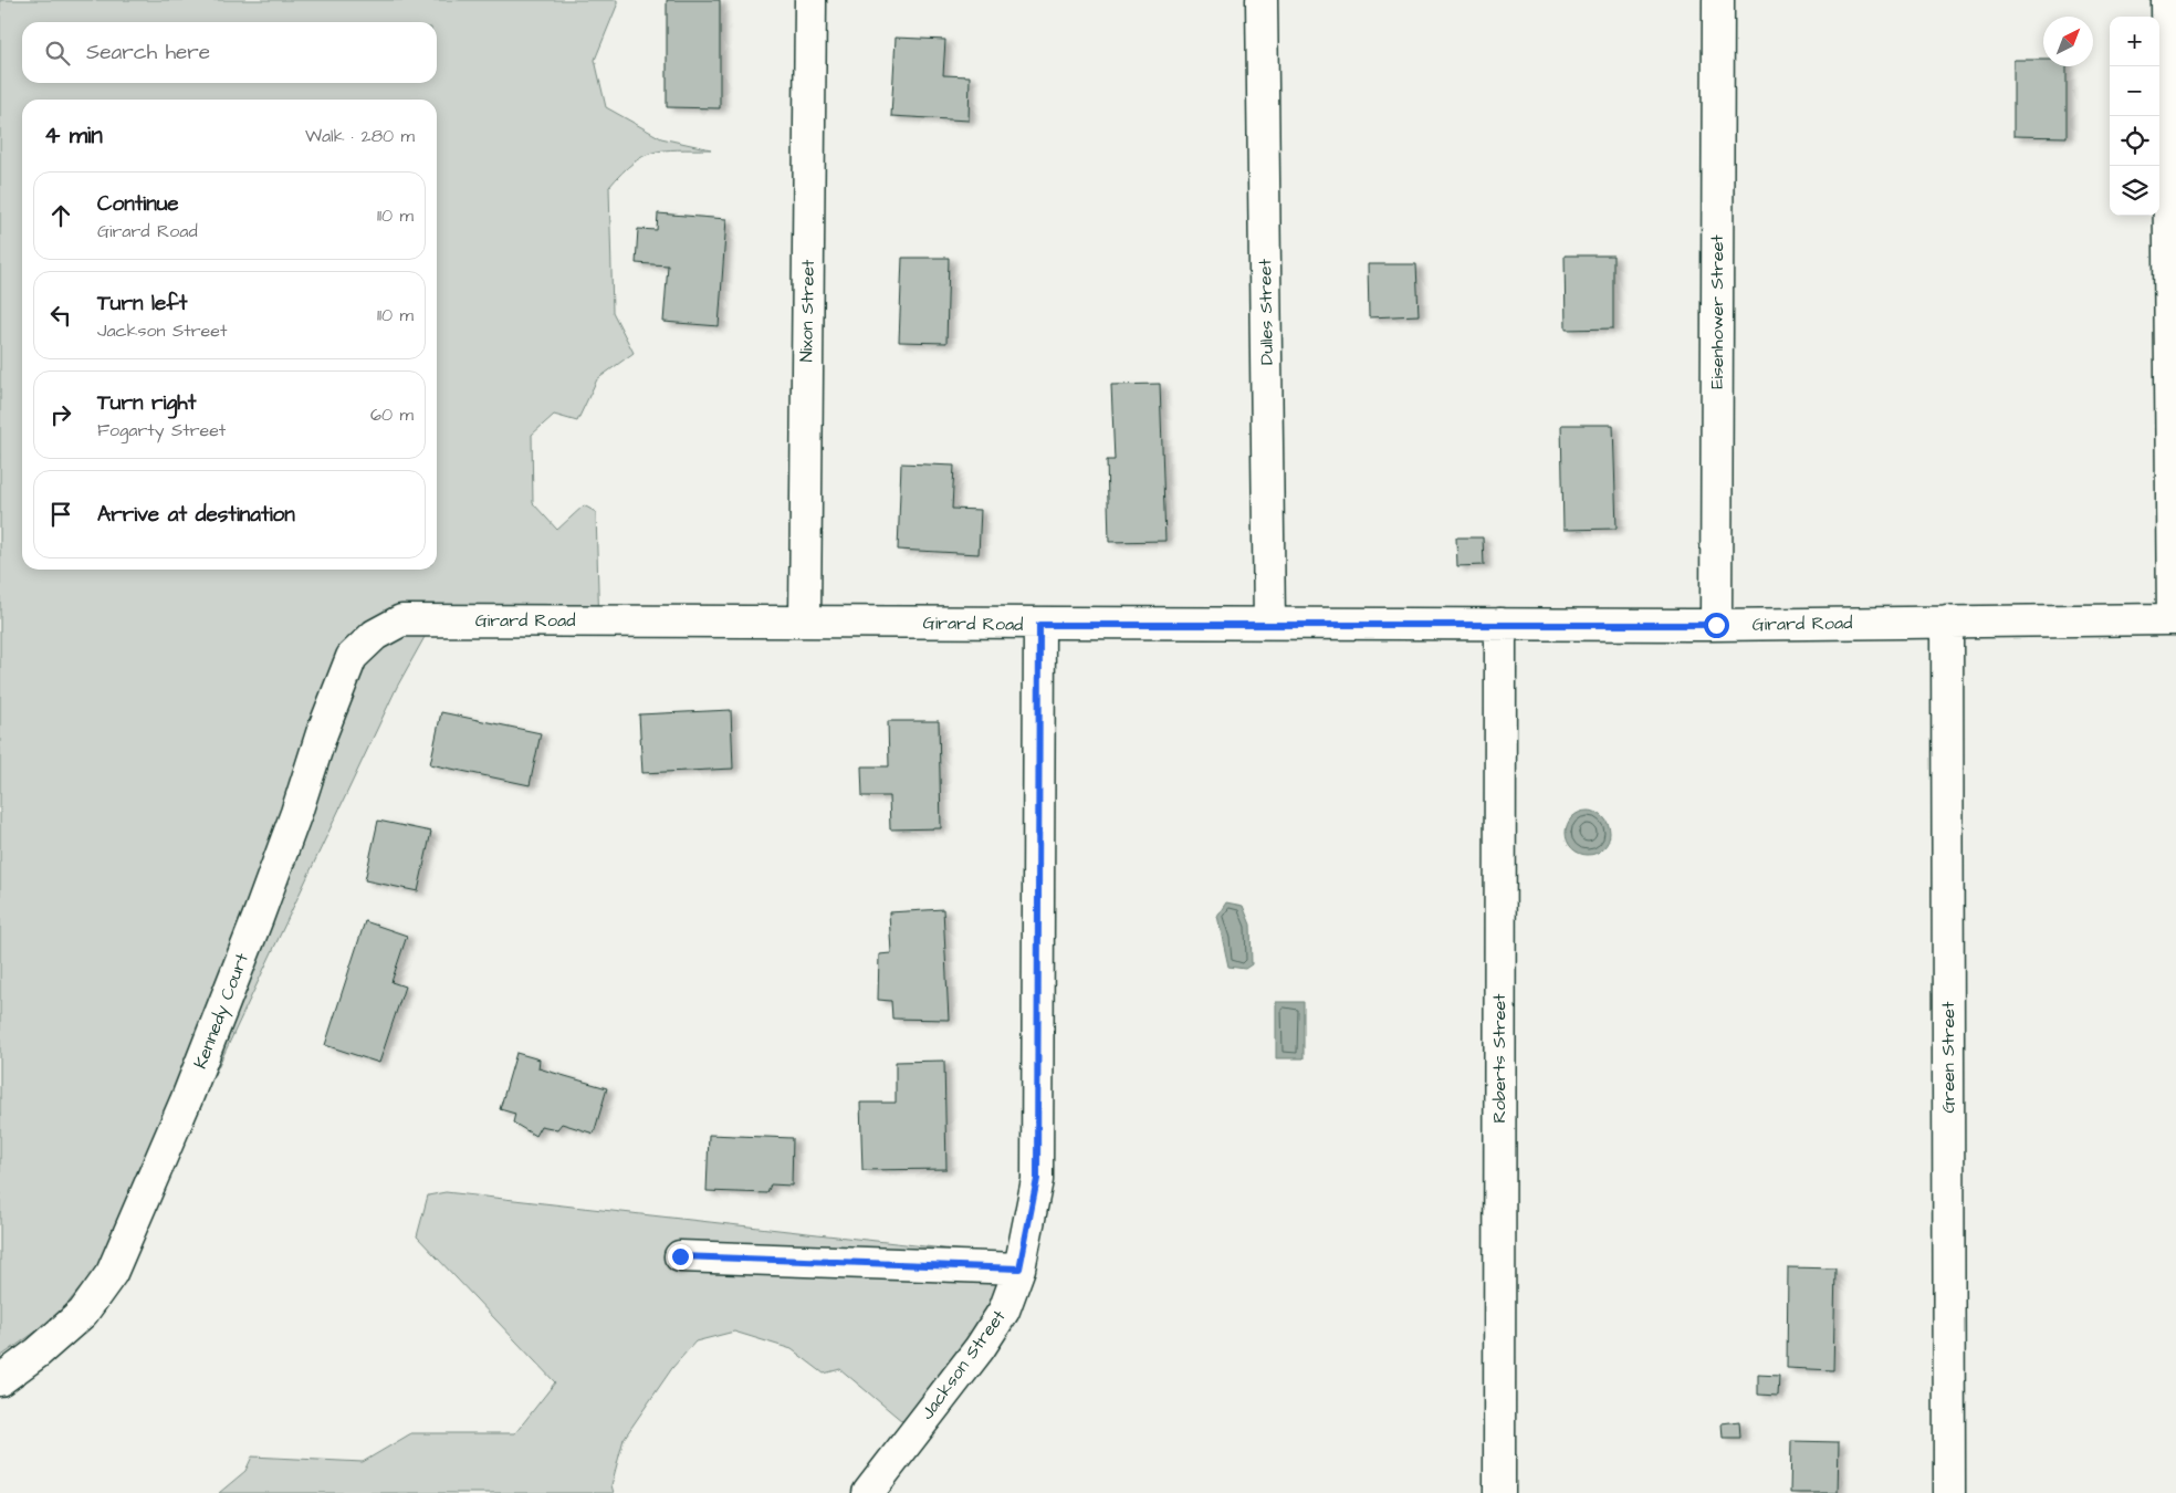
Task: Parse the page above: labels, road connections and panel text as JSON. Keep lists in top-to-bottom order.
{
  "streets": {
    "street": [
      "Nixon Street",
      "Dulles Street",
      "Eisenhower Street",
      "Girard Road",
      "Kennedy Court",
      "Green Street",
      "Roberts Street",
      "Jackson Street"
    ]
  },
  "crossings": [
    ["Nixon Street", "Girard Road"],
    ["Dulles Street", "Girard Road"],
    ["Eisenhower Street", "Girard Road"],
    ["Girard Road", "Kennedy Court"],
    ["Girard Road", "Green Street"],
    ["Girard Road", "Roberts Street"],
    ["Girard Road", "Jackson Street"]
  ],
  "north": "top right",
  "page": {
    "map_buttons": ["+", "−"],
    "search": "Search here",
    "heading": ["4 min", "Walk · 280 m"],
    "list": [
      ["Continue", "Girard Road", "110 m"],
      ["Turn left", "Jackson Street", "110 m"],
      ["Turn right", "Fogarty Street", "60 m"],
      "Arrive at destination"
    ]
  }
}
